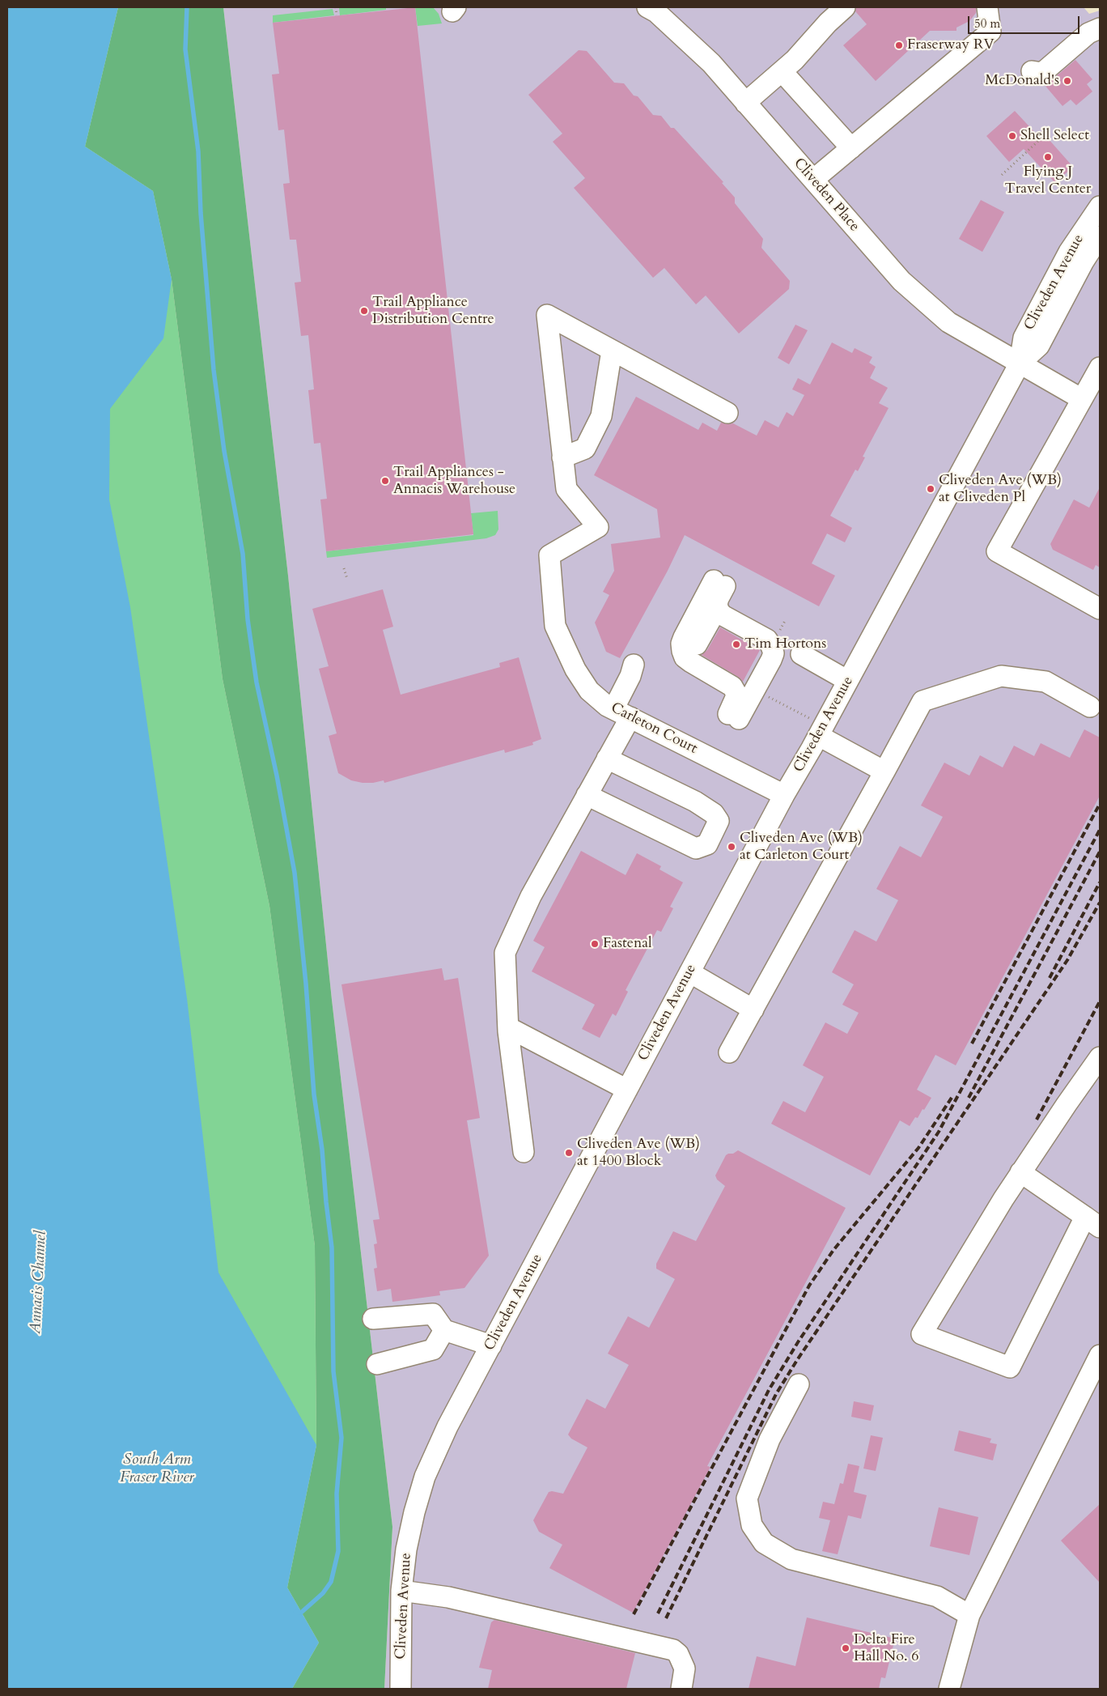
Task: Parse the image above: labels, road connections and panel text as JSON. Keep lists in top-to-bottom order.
{
  "streets": {
    "street": ["Cliveden Place", "Cliveden Avenue", "Carleton Court"]
  },
  "crossings": [
    ["Cliveden Place", "Cliveden Avenue"],
    ["Cliveden Avenue", "Carleton Court"]
  ],
  "water": ["Annacis Channel", "South Arm Fraser River"],
  "places": [
    "Fraserway RV",
    "McDonald's",
    "Shell Select",
    "Flying J Travel Center",
    "Trail Appliance Distribution Centre",
    "Trail Appliances - Annacis Warehouse",
    "Cliveden Ave (WB) at Cliveden Pl",
    "Tim Hortons",
    "Cliveden Ave (WB) at Carleton Court",
    "Fastenal",
    "Cliveden Ave (WB) at 1400 Block",
    "Delta Fire Hall No. 6"
  ],
  "scale_bar": "50 m"
}
